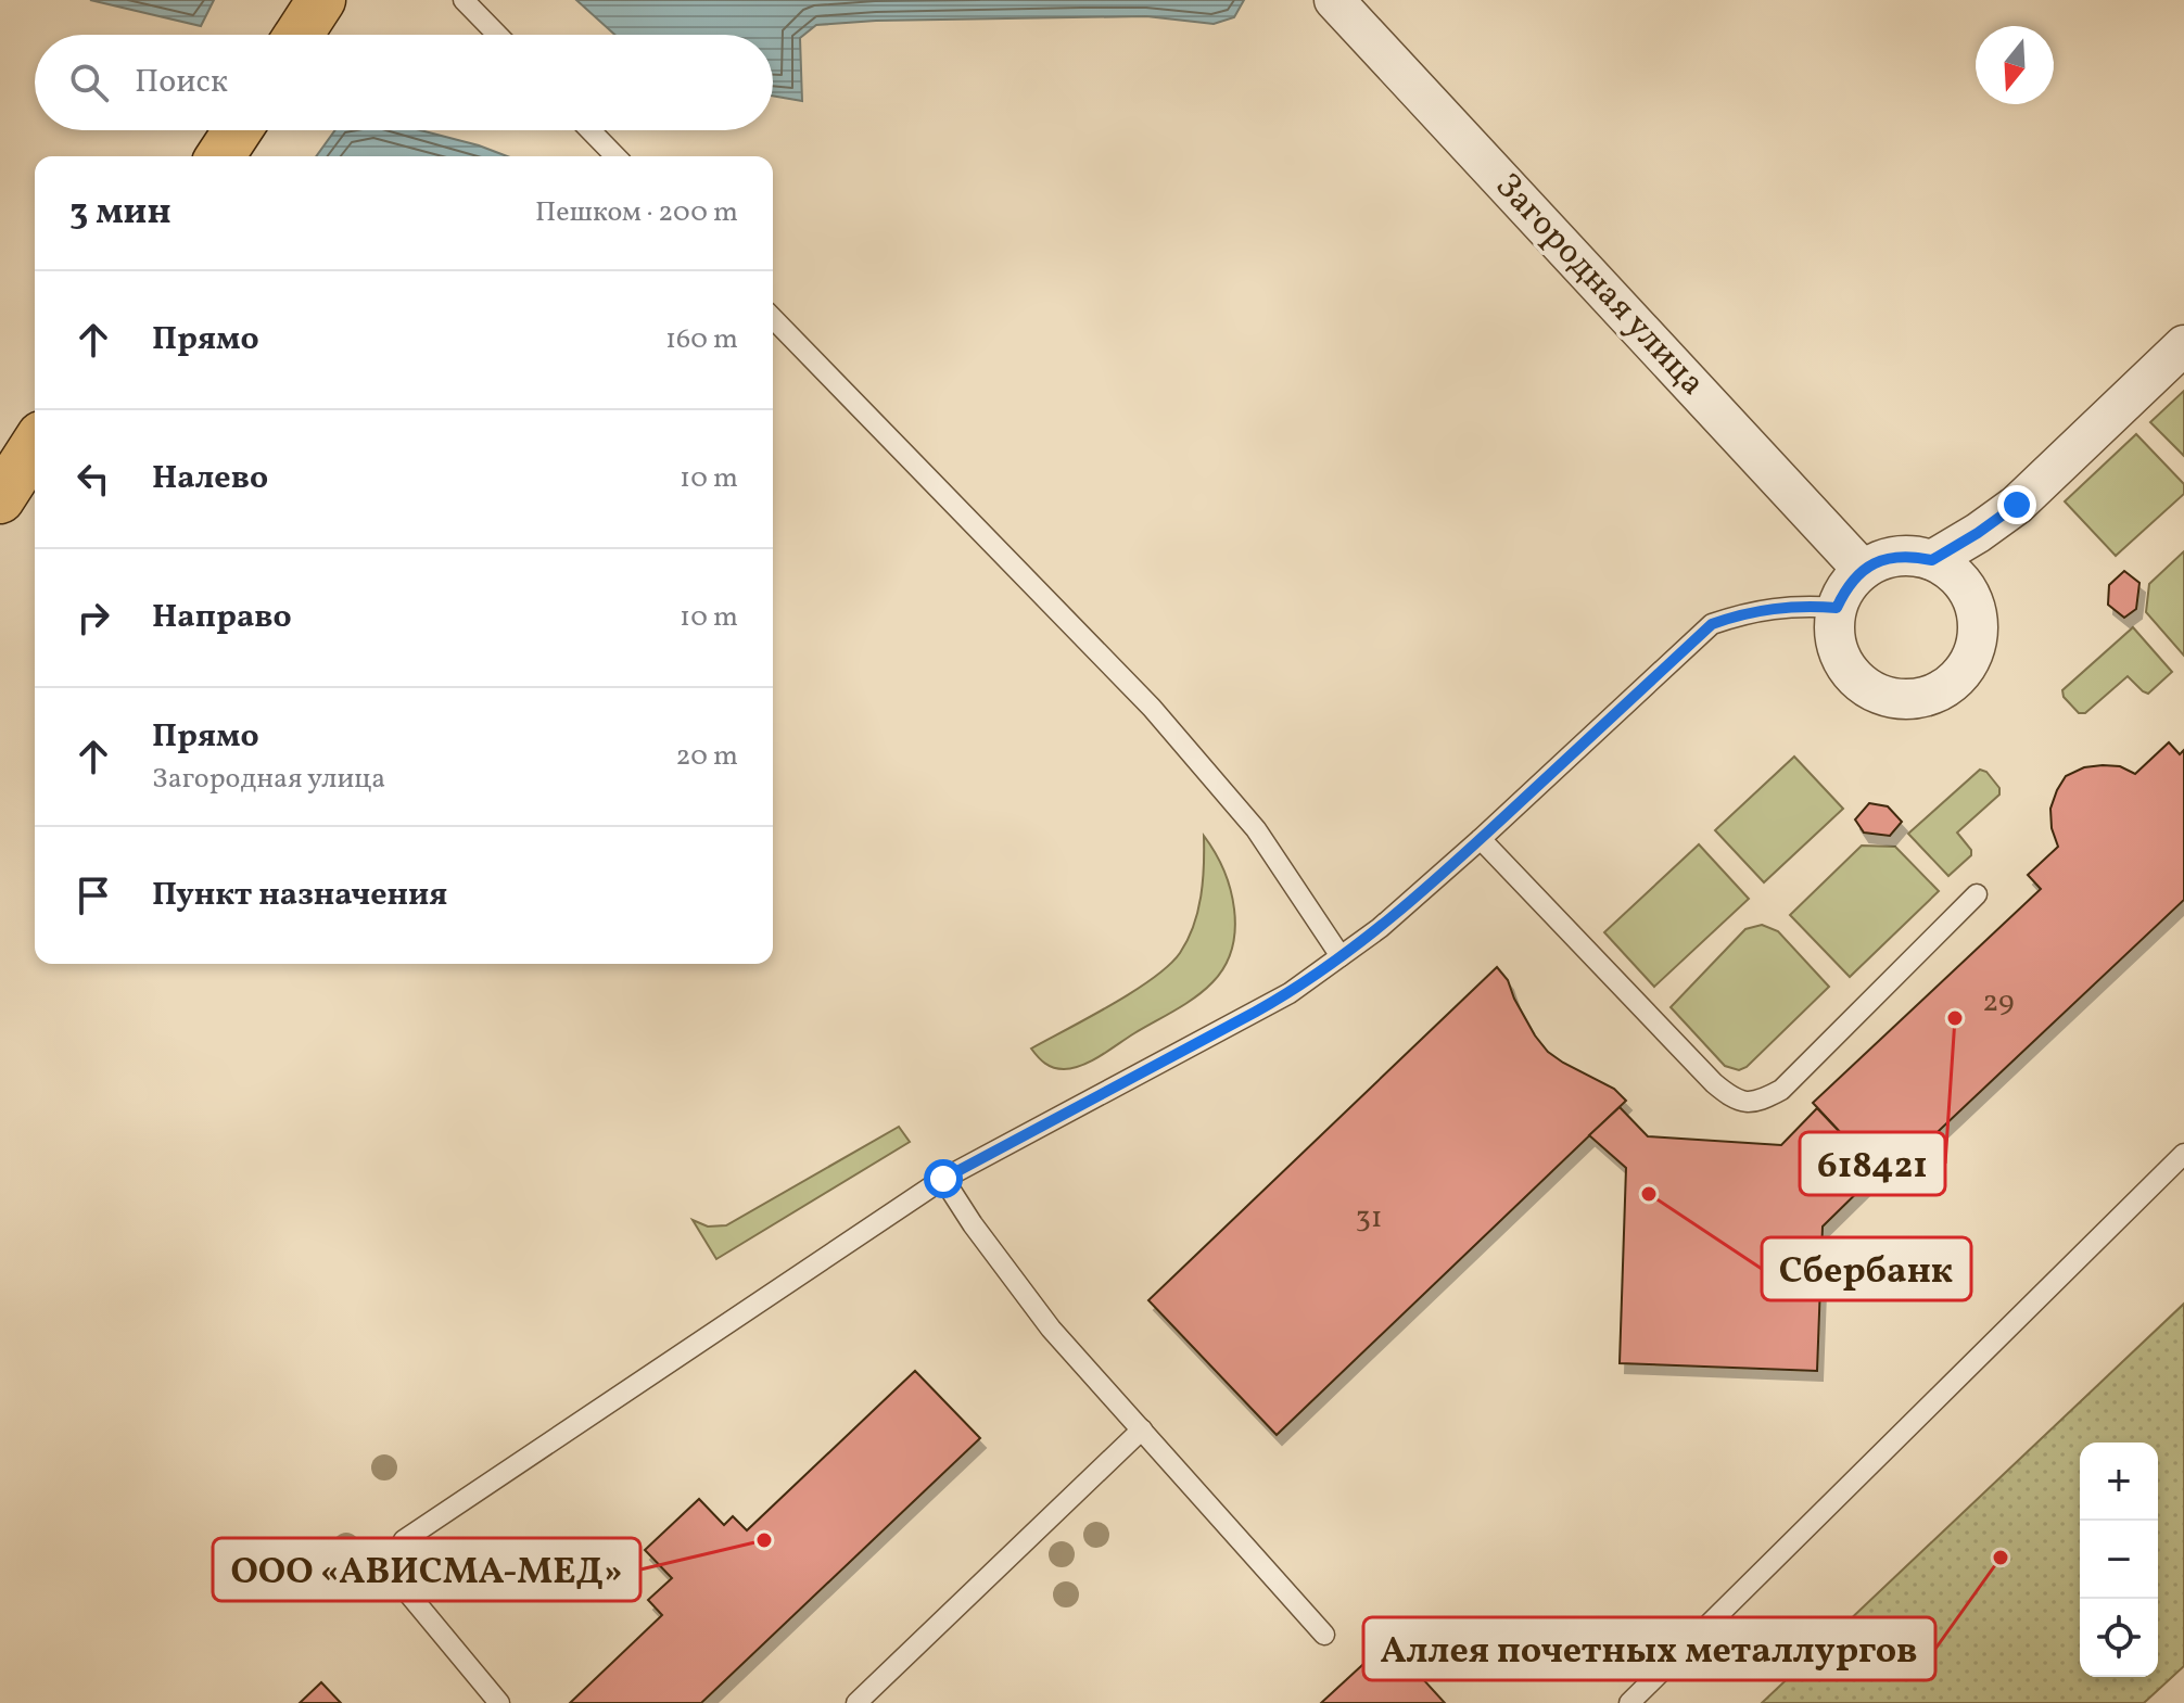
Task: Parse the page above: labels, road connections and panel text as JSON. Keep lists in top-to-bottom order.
{
  "streets": {
    "street": ["Загородная улица"]
  },
  "places": [
    "618421",
    "Сбербанк",
    "ООО «АВИСМА-МЕД»",
    "Аллея почетных металлургов"
  ],
  "house_numbers": ["29", "31"],
  "north": "bottom",
  "page": {
    "search": "Поиск",
    "heading": ["3 мин", "Пешком · 200 m"],
    "list": [
      ["Прямо", "160 m"],
      ["Налево", "10 m"],
      ["Направо", "10 m"],
      ["Прямо", "Загородная улица", "20 m"],
      "Пункт назначения"
    ],
    "map_buttons": ["+", "−"]
  }
}
